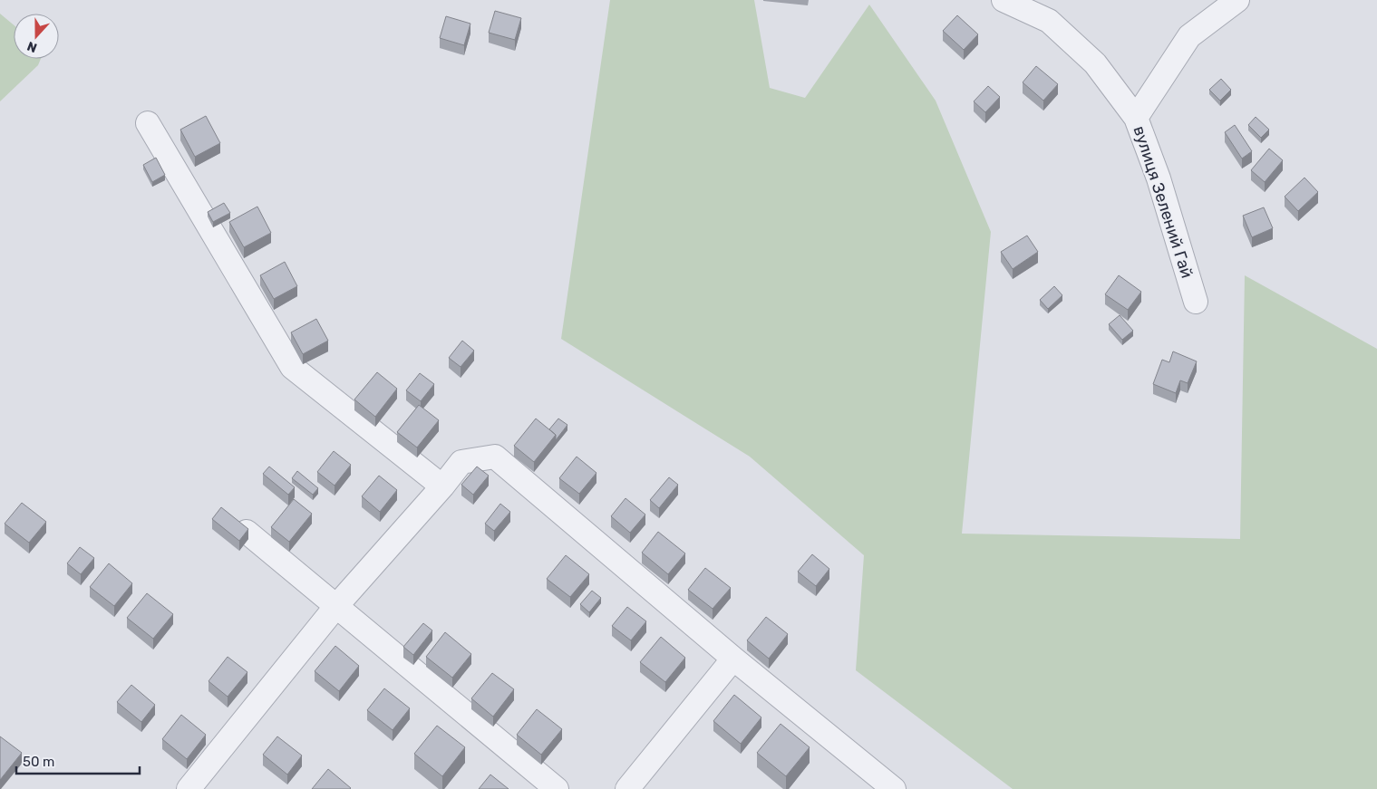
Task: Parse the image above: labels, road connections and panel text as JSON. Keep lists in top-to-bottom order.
{
  "streets": {
    "street": ["вулиця Зелений Гай"]
  },
  "scale_bar": "50 m",
  "north": "bottom"
}
